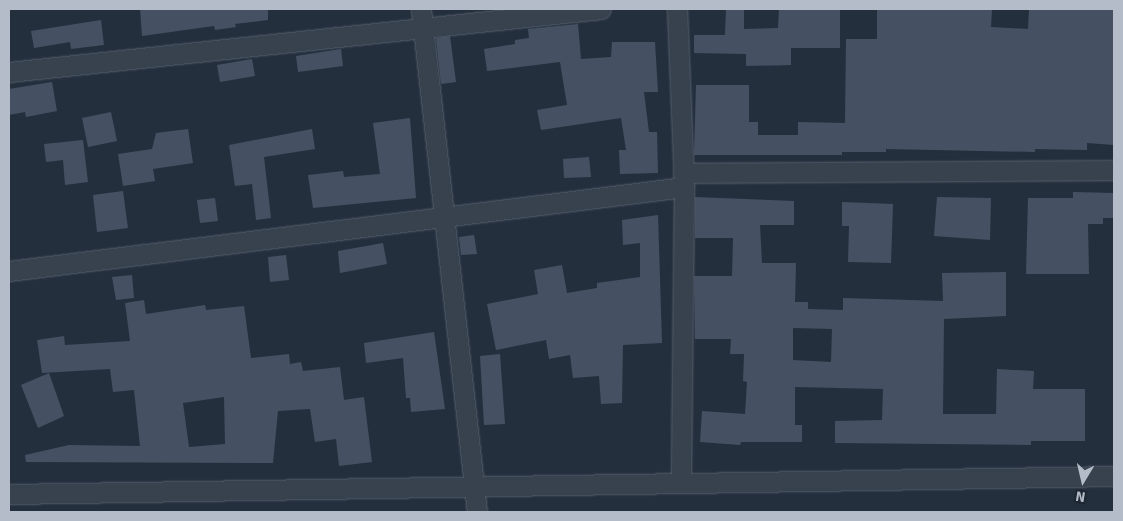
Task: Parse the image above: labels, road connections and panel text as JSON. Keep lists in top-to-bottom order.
{
  "north": "bottom"
}
